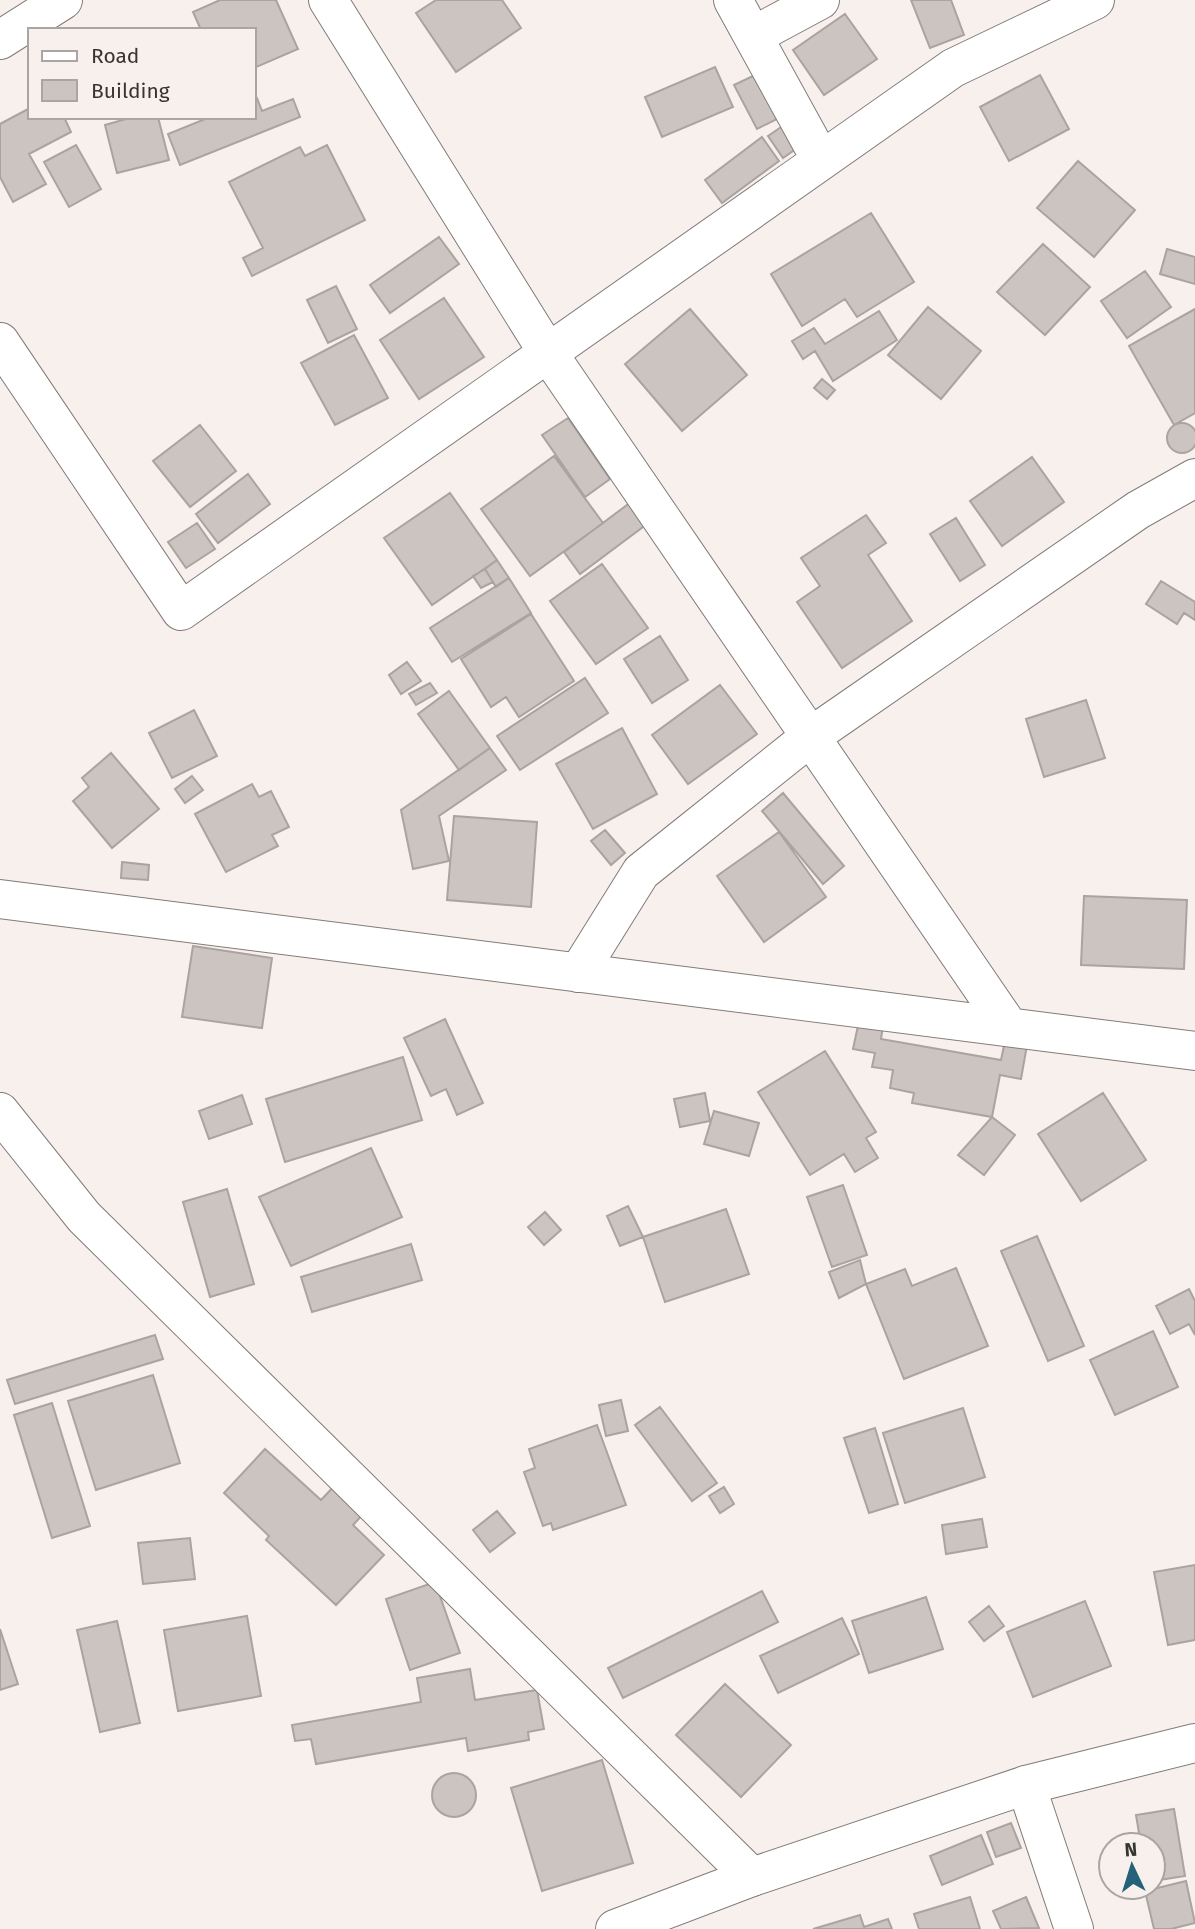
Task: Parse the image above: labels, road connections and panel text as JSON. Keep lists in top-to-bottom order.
{
  "legend": ["Road", "Building"],
  "north": "top"
}
